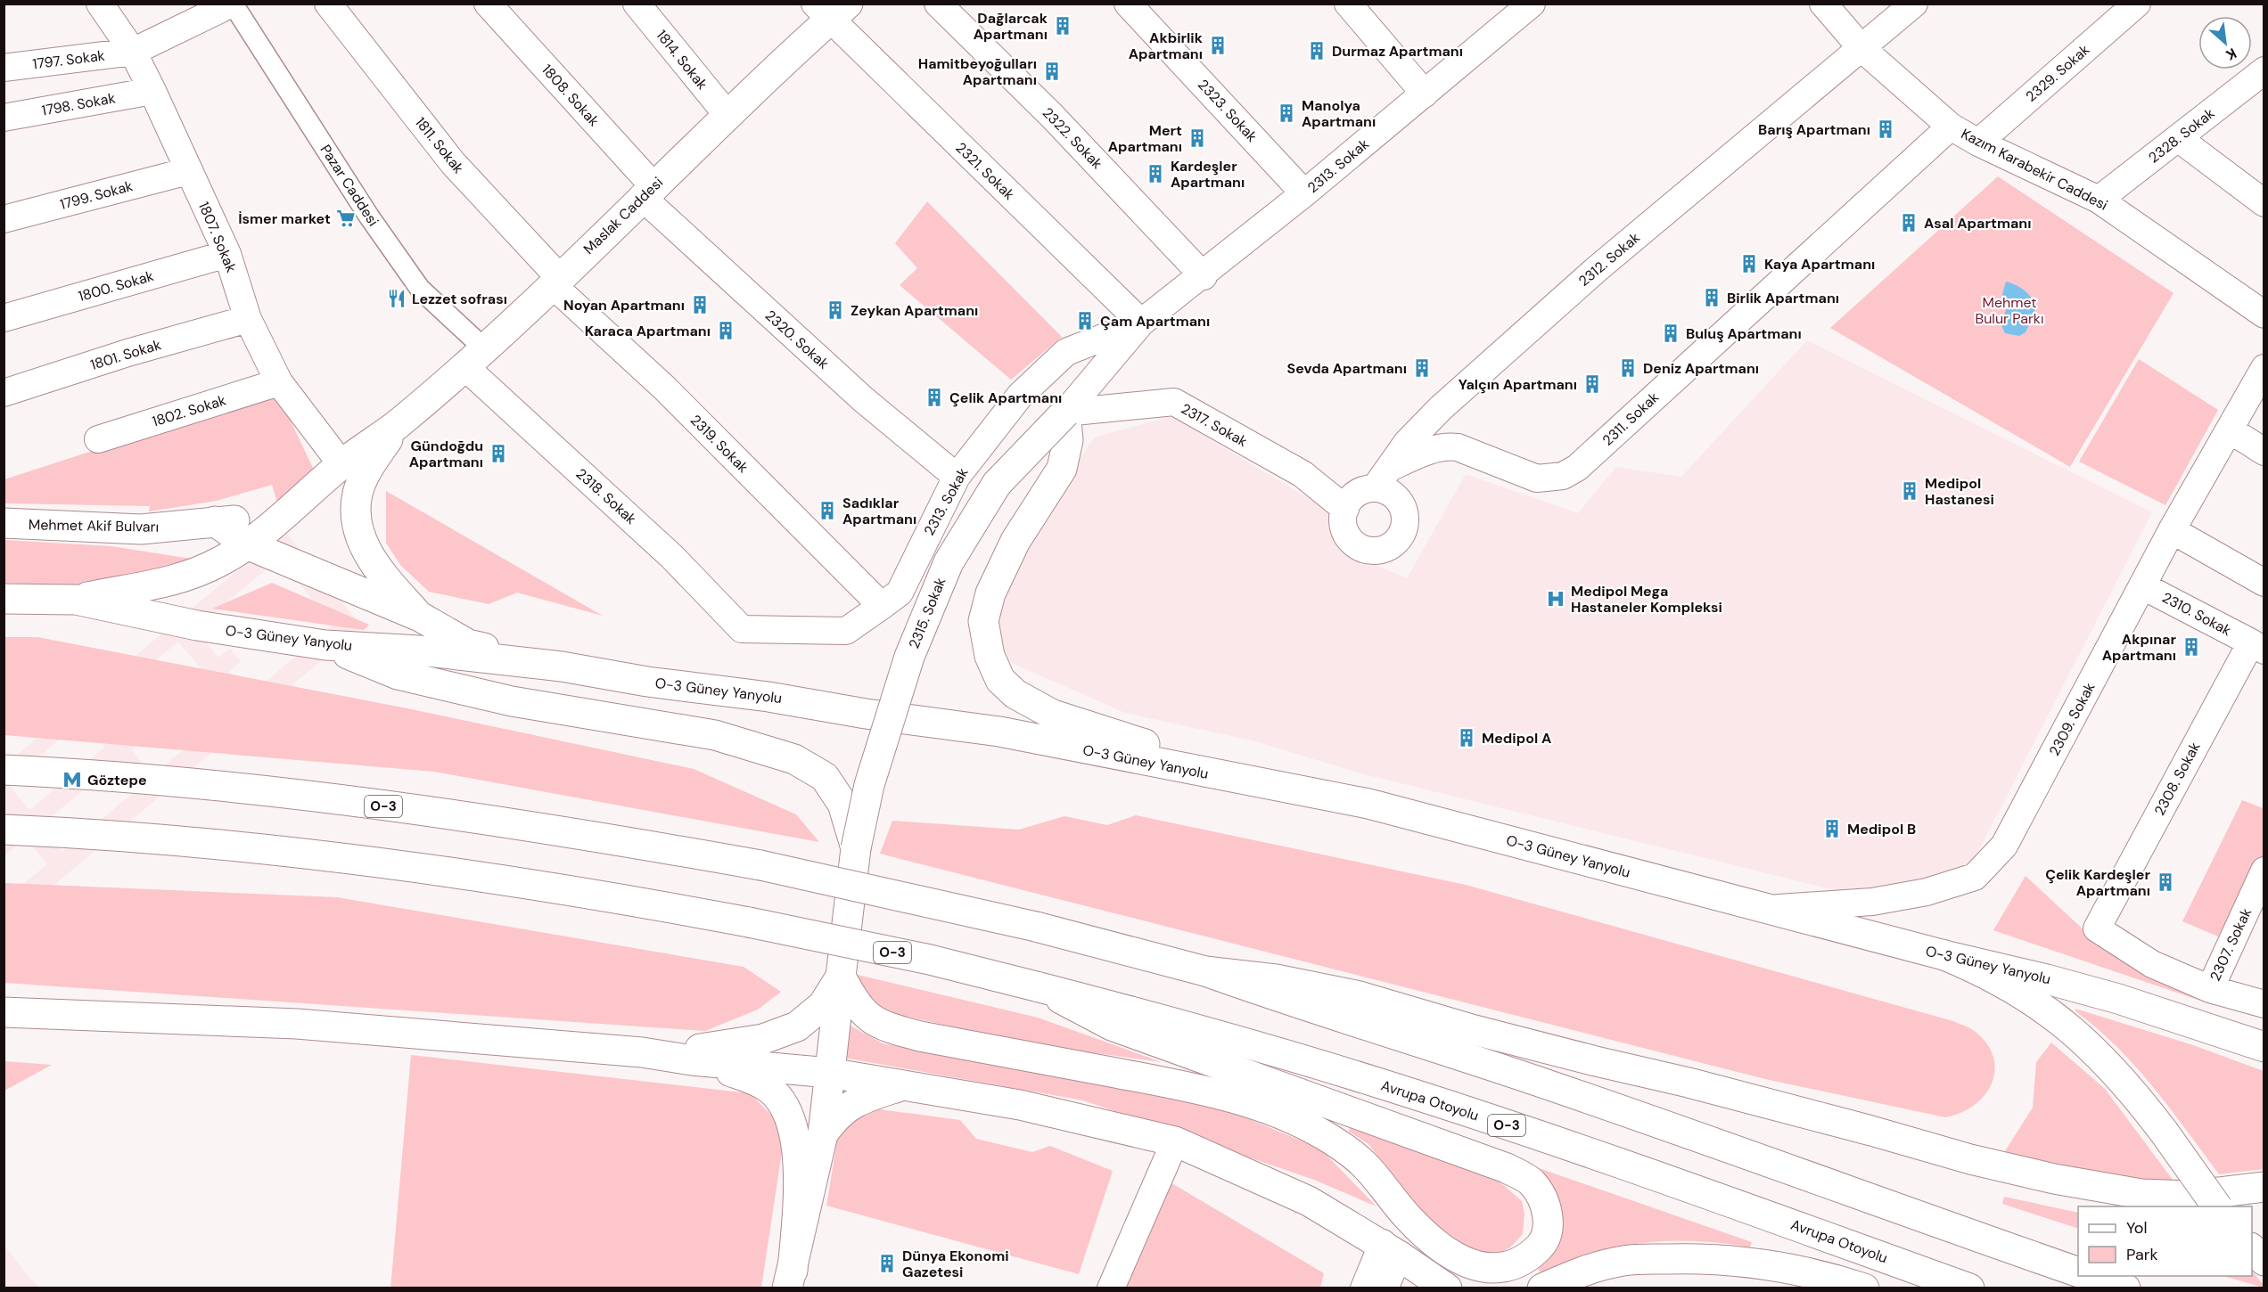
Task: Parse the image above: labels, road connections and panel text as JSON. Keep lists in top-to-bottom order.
{
  "streets": {
    "main road": [
      "Maslak Caddesi",
      "Mehmet Akif Bulvarı",
      "2315. Sokak",
      "O-3 Güney Yanyolu",
      "O-3",
      "Avrupa Otoyolu"
    ],
    "street": [
      "1797. Sokak",
      "1814. Sokak",
      "2329. Sokak",
      "1808. Sokak",
      "1798. Sokak",
      "2323. Sokak",
      "2328. Sokak",
      "2322. Sokak",
      "1811. Sokak",
      "2313. Sokak",
      "Kazım Karabekir Caddesi",
      "2321. Sokak",
      "Pazar Caddesi",
      "1799. Sokak",
      "1807. Sokak",
      "2312. Sokak",
      "1800. Sokak",
      "2320. Sokak",
      "1801. Sokak",
      "1802. Sokak",
      "2311. Sokak",
      "2317. Sokak",
      "2319. Sokak",
      "2318. Sokak",
      "2310. Sokak",
      "2309. Sokak",
      "2308. Sokak",
      "2307. Sokak"
    ]
  },
  "crossings": [
    ["1797. Sokak", "Pazar Caddesi"],
    ["1797. Sokak", "1807. Sokak"],
    ["1814. Sokak", "Maslak Caddesi"],
    ["2329. Sokak", "Kazım Karabekir Caddesi"],
    ["1808. Sokak", "Maslak Caddesi"],
    ["1808. Sokak", "2320. Sokak"],
    ["1798. Sokak", "1807. Sokak"],
    ["2323. Sokak", "2313. Sokak"],
    ["2328. Sokak", "Kazım Karabekir Caddesi"],
    ["2322. Sokak", "2313. Sokak"],
    ["1811. Sokak", "Maslak Caddesi"],
    ["1811. Sokak", "2319. Sokak"],
    ["2313. Sokak", "2321. Sokak"],
    ["2313. Sokak", "2320. Sokak"],
    ["2313. Sokak", "2317. Sokak"],
    ["2313. Sokak", "2319. Sokak"],
    ["2313. Sokak", "2318. Sokak"],
    ["2313. Sokak", "2315. Sokak"],
    ["Kazım Karabekir Caddesi", "2312. Sokak"],
    ["Kazım Karabekir Caddesi", "2311. Sokak"],
    ["2321. Sokak", "Maslak Caddesi"],
    ["Pazar Caddesi", "Maslak Caddesi"],
    ["Pazar Caddesi", "2318. Sokak"],
    ["1799. Sokak", "1807. Sokak"],
    ["Maslak Caddesi", "2320. Sokak"],
    ["Maslak Caddesi", "2319. Sokak"],
    ["Maslak Caddesi", "2318. Sokak"],
    ["1807. Sokak", "1800. Sokak"],
    ["1807. Sokak", "1801. Sokak"],
    ["1807. Sokak", "1802. Sokak"],
    ["2312. Sokak", "2317. Sokak"],
    ["2317. Sokak", "2315. Sokak"],
    ["2310. Sokak", "2309. Sokak"],
    ["2310. Sokak", "2308. Sokak"],
    ["O-3 Güney Yanyolu", "2309. Sokak"],
    ["2308. Sokak", "2307. Sokak"],
    ["O-3", "Avrupa Otoyolu"]
  ],
  "parks": ["Mehmet Bulur Parkı"],
  "places": {
    "building": [
      "Dağlarcak Apartmanı",
      "Akbirlik Apartmanı",
      "Durmaz Apartmanı",
      "Hamitbeyoğulları Apartmanı",
      "Manolya Apartmanı",
      "Barış Apartmanı",
      "Mert Apartmanı",
      "Kardeşler Apartmanı",
      "Asal Apartmanı",
      "Kaya Apartmanı",
      "Birlik Apartmanı",
      "Noyan Apartmanı",
      "Zeykan Apartmanı",
      "Çam Apartmanı",
      "Karaca Apartmanı",
      "Buluş Apartmanı",
      "Sevda Apartmanı",
      "Deniz Apartmanı",
      "Yalçın Apartmanı",
      "Çelik Apartmanı",
      "Gündoğdu Apartmanı",
      "Medipol Hastanesi",
      "Sadıklar Apartmanı",
      "Akpınar Apartmanı",
      "Medipol A",
      "Medipol B",
      "Çelik Kardeşler Apartmanı",
      "Dünya Ekonomi Gazetesi"
    ],
    "supermarket": ["İsmer market"],
    "restaurant": ["Lezzet sofrası"],
    "hospital": ["Medipol Mega Hastaneler Kompleksi"],
    "metro station": ["Göztepe"]
  },
  "legend": ["Yol", "Park"],
  "north": "bottom right"
}
